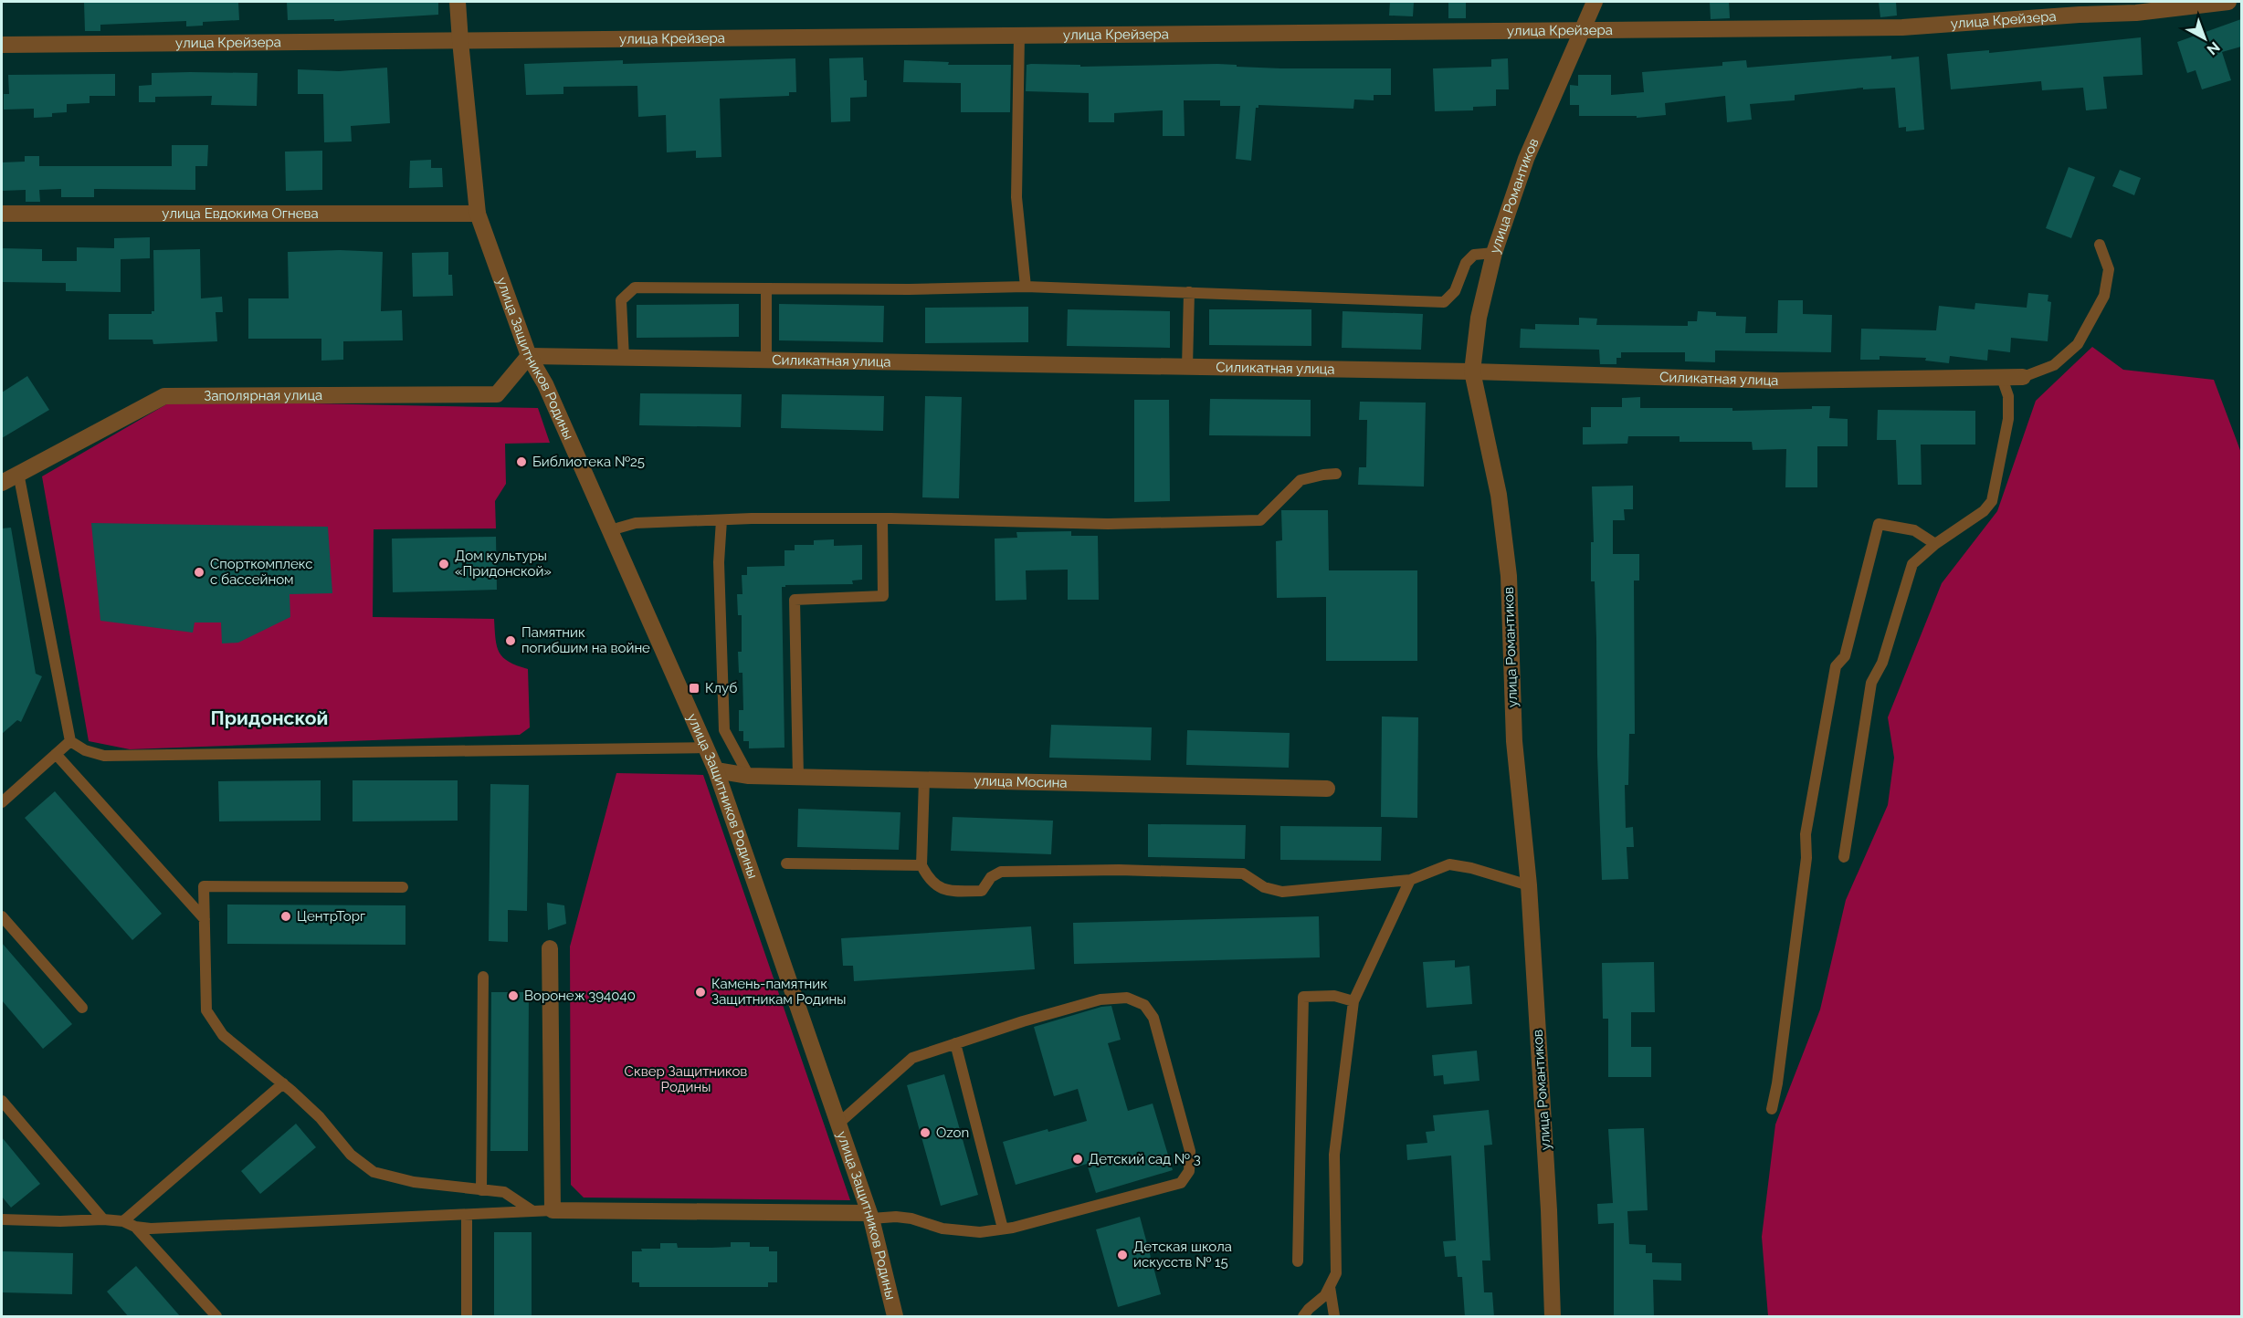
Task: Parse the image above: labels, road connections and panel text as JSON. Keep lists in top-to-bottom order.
{
  "streets": {
    "street": [
      "улица Крейзера",
      "улица Романтиков",
      "улица Евдокима Огнева",
      "улица Защитников Родины",
      "Силикатная улица",
      "Заполярная улица",
      "улица Мосина"
    ]
  },
  "crossings": [
    ["улица Крейзера", "улица Романтиков"],
    ["улица Крейзера", "улица Защитников Родины"],
    ["улица Романтиков", "Силикатная улица"],
    ["улица Евдокима Огнева", "улица Защитников Родины"],
    ["улица Защитников Родины", "Силикатная улица"],
    ["улица Защитников Родины", "Заполярная улица"],
    ["улица Защитников Родины", "улица Мосина"],
    ["Силикатная улица", "Заполярная улица"]
  ],
  "districts": ["Придонской"],
  "parks": ["Сквер Защитников Родины"],
  "places": {
    "other": [
      "Библиотека №25",
      "Дом культуры «Придонской»",
      "Спорткомплекс с бассейном",
      "Памятник погибшим на войне",
      "ЦентрТорг",
      "Камень-памятник Защитникам Родины",
      "Воронеж 394040",
      "Ozon",
      "Детский сад № 3",
      "Детская школа искусств № 15"
    ],
    "transit": ["Клуб"]
  },
  "north": "bottom right"
}
